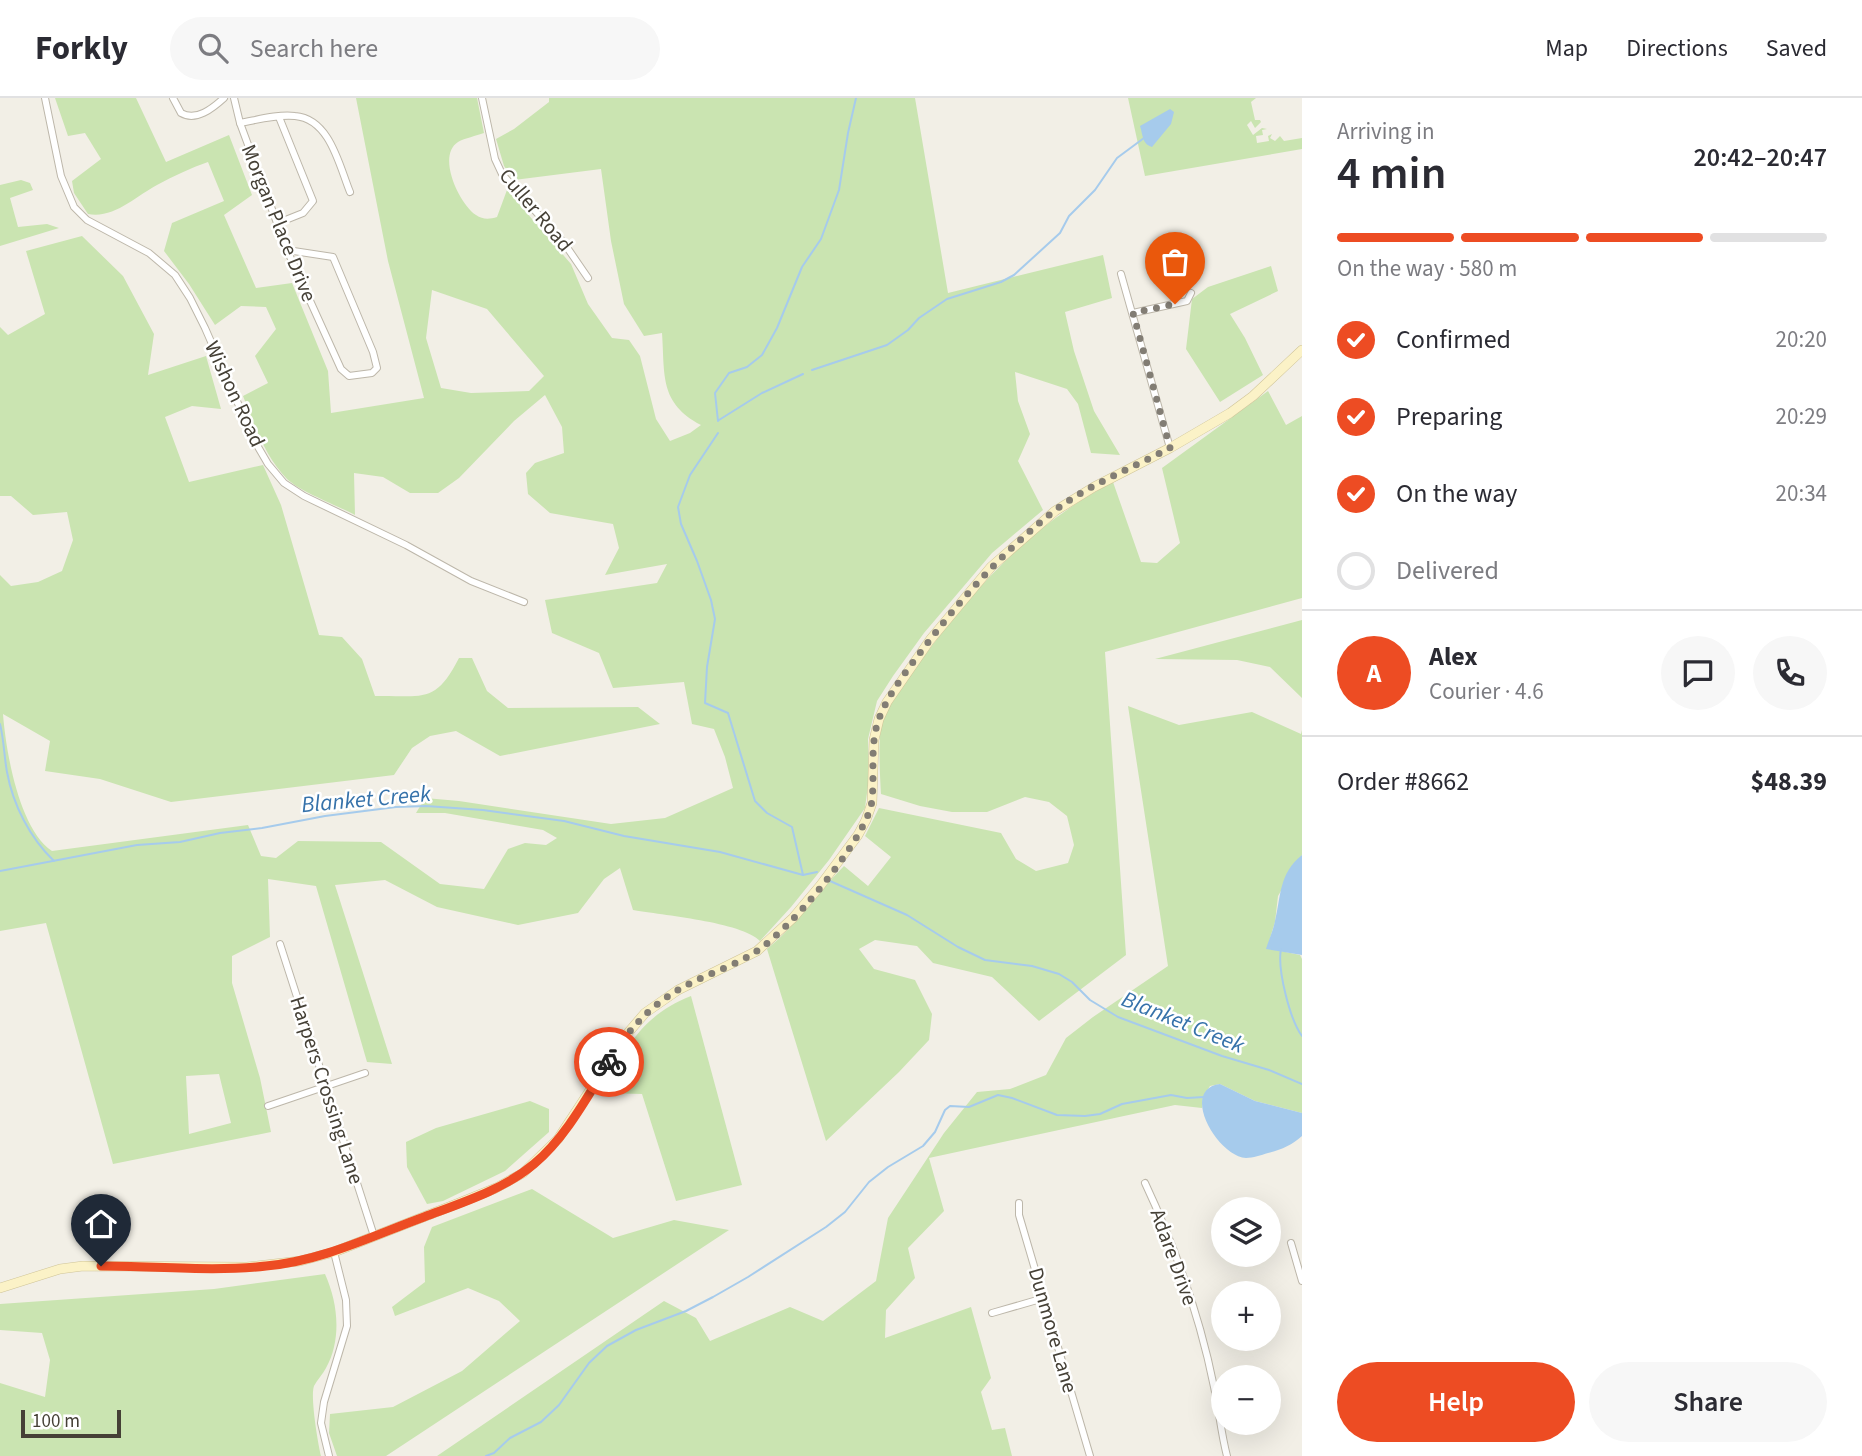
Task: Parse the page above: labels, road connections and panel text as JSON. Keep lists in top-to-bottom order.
{
  "streets": {
    "street": [
      "Culler Road",
      "Morgan Place Drive",
      "Wishon Road",
      "Harpers Crossing Lane",
      "Adare Drive",
      "Dunmore Lane"
    ]
  },
  "water": ["Blanket Creek"],
  "scale_bar": "100 m",
  "page": {
    "header": "Forkly",
    "search": "Search here",
    "nav": ["Map", "Directions", "Saved"],
    "heading": ["4 min", "Arriving in", "20:42–20:47"],
    "panel": [
      "Alex",
      "Courier · 4.6",
      "Order #8662",
      "$48.39"
    ],
    "bar": "On the way · 580 m",
    "list": [
      ["Confirmed", "20:20"],
      ["Preparing", "20:29"],
      ["On the way", "20:34"],
      "Delivered"
    ],
    "round": "A",
    "map_buttons": ["+", "−"],
    "buttons": ["Help", "Share"],
    "scale": "100 m"
  }
}
